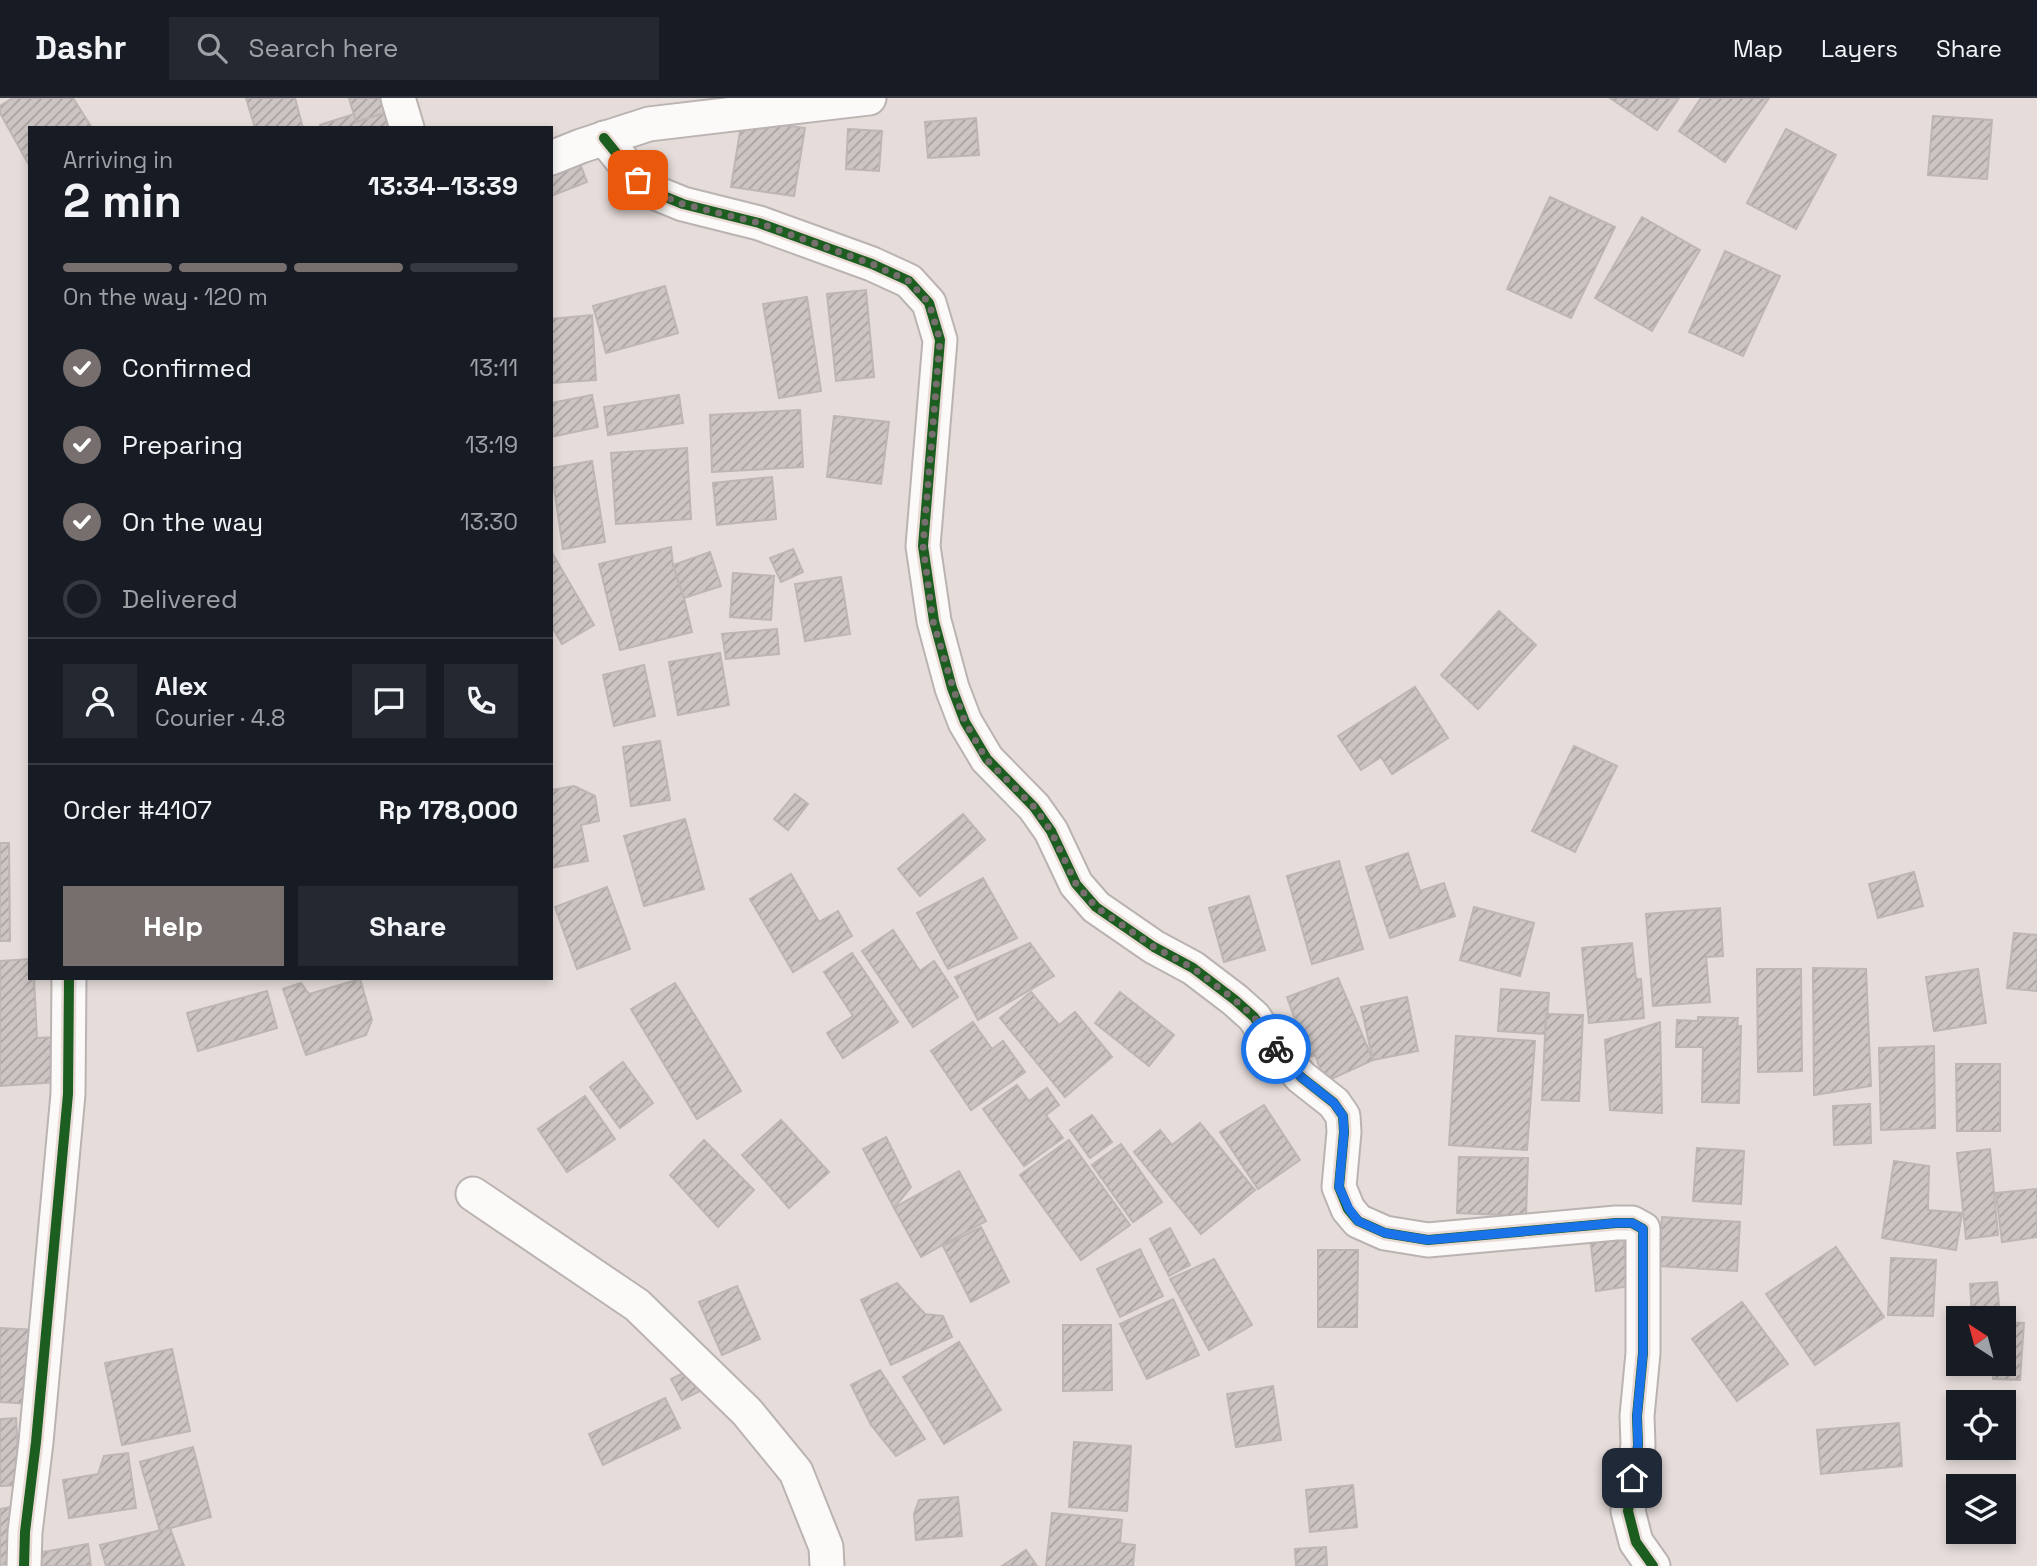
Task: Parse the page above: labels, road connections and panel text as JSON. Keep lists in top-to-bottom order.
{
  "north": "top left",
  "page": {
    "header": "Dashr",
    "search": "Search here",
    "nav": ["Map", "Layers", "Share"],
    "heading": ["2 min", "Arriving in", "13:34–13:39"],
    "panel": [
      "Alex",
      "Courier · 4.8",
      "Order #4107",
      "Rp 178,000"
    ],
    "bar": "On the way · 120 m",
    "list": [
      ["Confirmed", "13:11"],
      ["Preparing", "13:19"],
      ["On the way", "13:30"],
      "Delivered"
    ],
    "buttons": ["Help", "Share"]
  }
}
